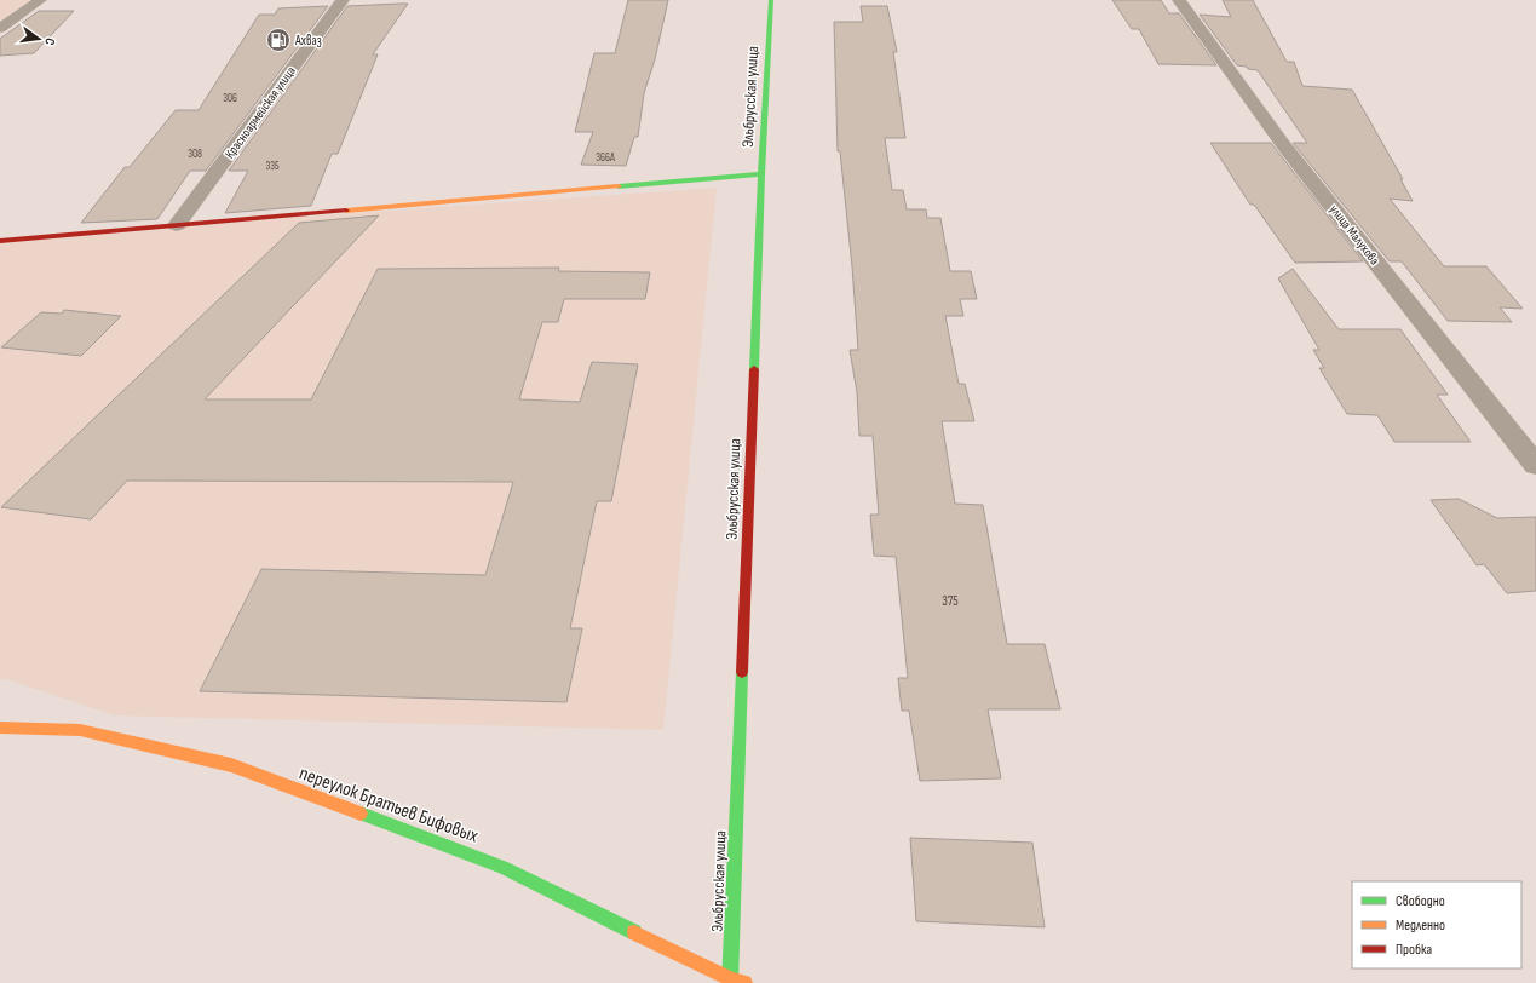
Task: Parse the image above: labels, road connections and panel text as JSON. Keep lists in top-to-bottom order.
{
  "streets": {
    "street": [
      "Эльбрусская улица",
      "Красноармейская улица",
      "улица Малухова",
      "переулок Братьев Бифовых"
    ]
  },
  "crossings": [
    ["Эльбрусская улица", "переулок Братьев Бифовых"]
  ],
  "places": {
    "fuel station": ["Ахваз"]
  },
  "house_numbers": [
    "306",
    "308",
    "366А",
    "335",
    "375"
  ],
  "legend": ["Свободно", "Медленно", "Пробка"],
  "north": "right"
}
